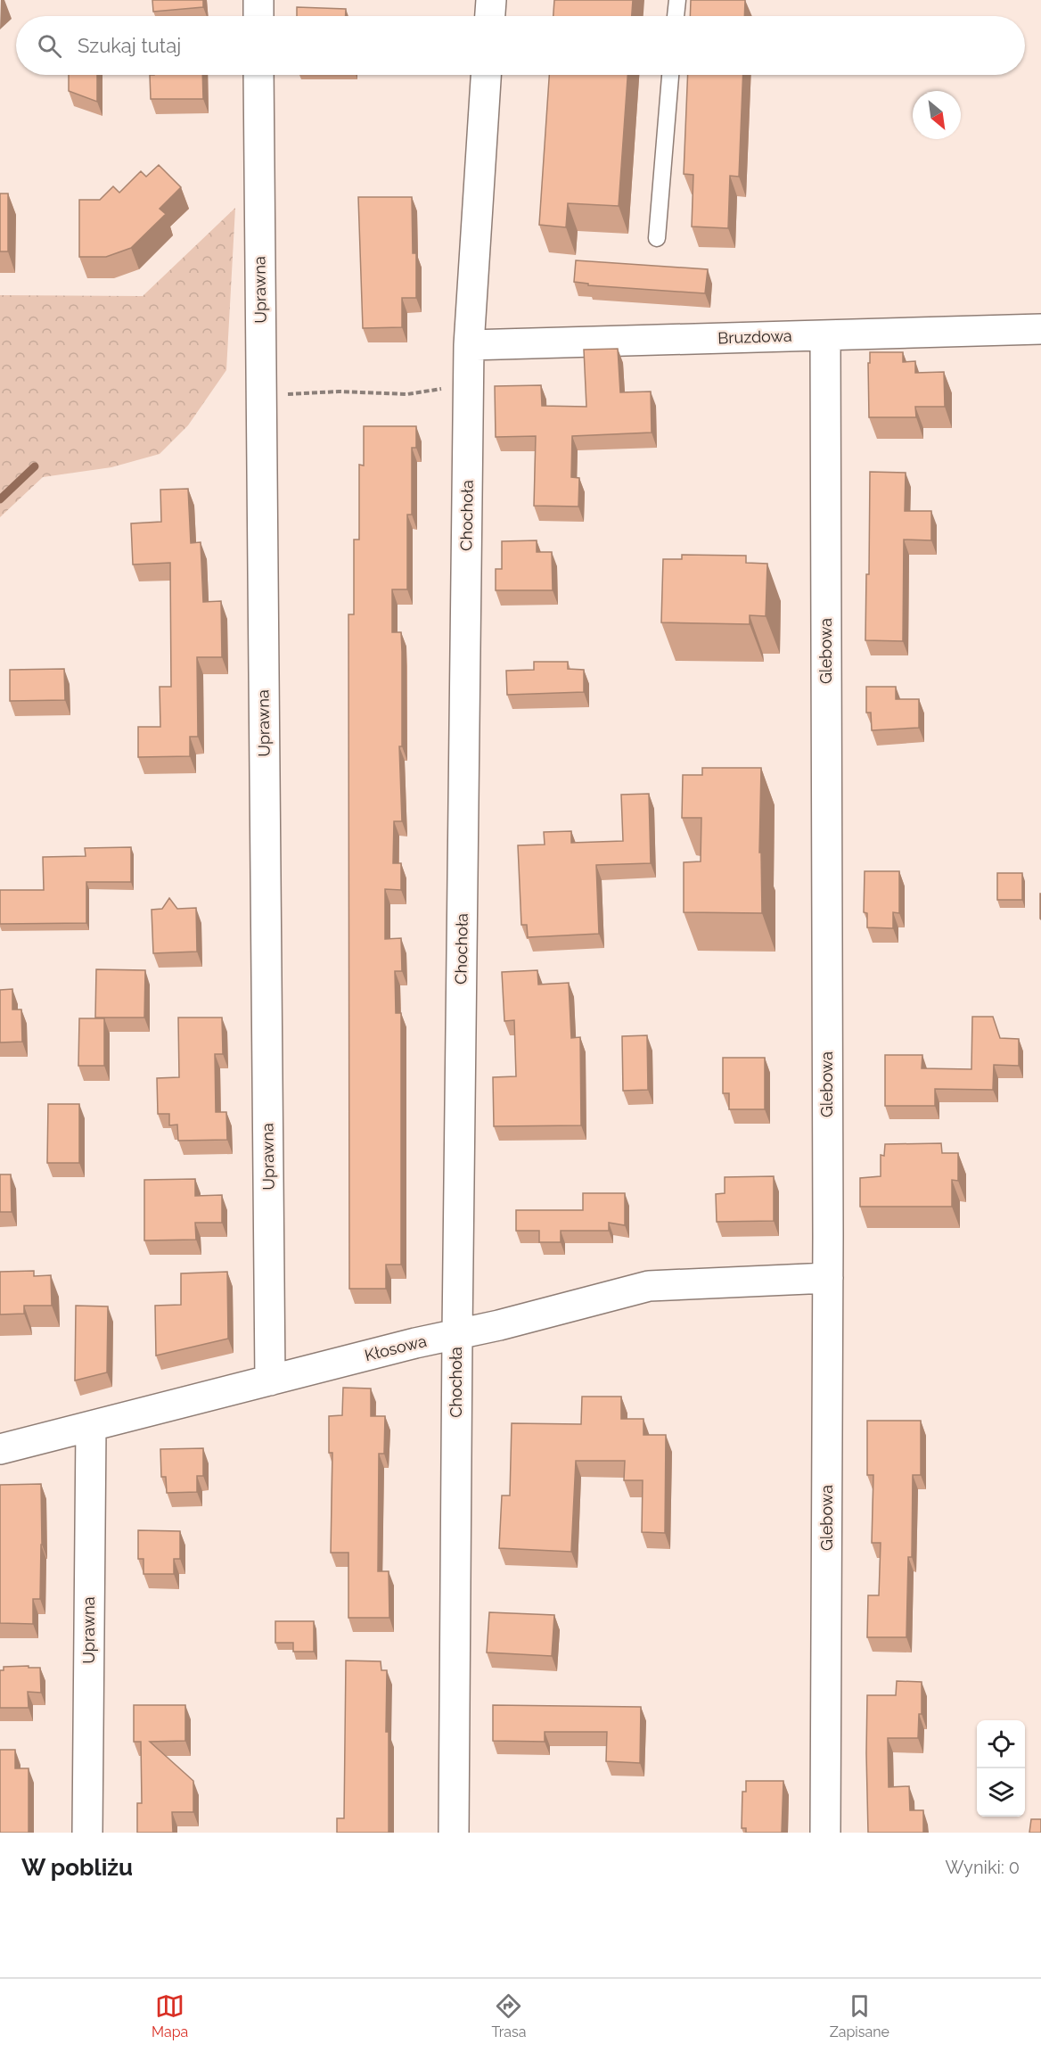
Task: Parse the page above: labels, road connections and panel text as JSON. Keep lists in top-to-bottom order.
{
  "streets": {
    "street": [
      "Uprawna",
      "Bruzdowa",
      "Chochoła",
      "Glebowa",
      "Kłosowa"
    ]
  },
  "crossings": [
    ["Uprawna", "Kłosowa"],
    ["Bruzdowa", "Chochoła"],
    ["Bruzdowa", "Glebowa"],
    ["Chochoła", "Kłosowa"],
    ["Glebowa", "Kłosowa"]
  ],
  "north": "bottom right",
  "page": {
    "search": "Szukaj tutaj",
    "heading": ["W pobliżu", "Wyniki: 0"],
    "nav": ["Mapa", "Trasa", "Zapisane"]
  }
}
